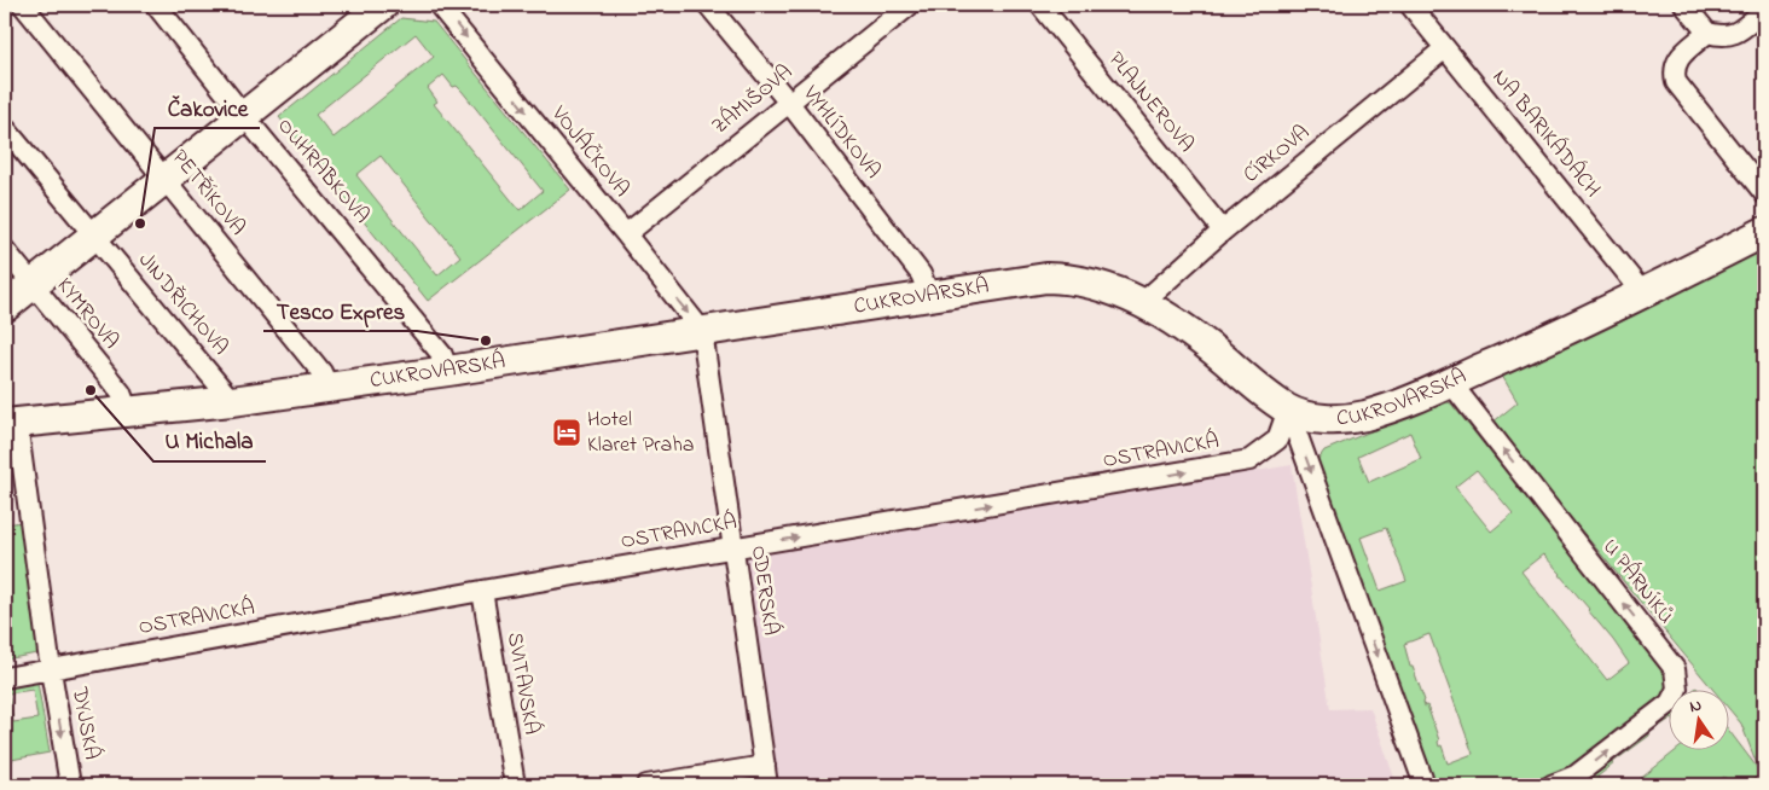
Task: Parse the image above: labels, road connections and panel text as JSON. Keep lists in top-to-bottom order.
{
  "streets": {
    "street": [
      "ZÁMIŠOVA",
      "PLAJNEROVA",
      "VYHLÍDKOVA",
      "NA BARIKÁDÁCH",
      "VOJÁČKOVA",
      "CÍRKOVA",
      "OUHRABKOVA",
      "PETŘÍKOVA",
      "CUKROVARSKÁ",
      "JINDŘICHOVA",
      "KYMROVA",
      "OSTRAVICKÁ",
      "U PÁRNÍKŮ",
      "ODERSKÁ",
      "SVITAVSKÁ",
      "DYJSKÁ"
    ]
  },
  "crossings": [
    ["ZÁMIŠOVA", "VYHLÍDKOVA"],
    ["ZÁMIŠOVA", "VOJÁČKOVA"],
    ["PLAJNEROVA", "CÍRKOVA"],
    ["VYHLÍDKOVA", "CUKROVARSKÁ"],
    ["NA BARIKÁDÁCH", "CÍRKOVA"],
    ["NA BARIKÁDÁCH", "CUKROVARSKÁ"],
    ["VOJÁČKOVA", "CUKROVARSKÁ"],
    ["VOJÁČKOVA", "ODERSKÁ"],
    ["CÍRKOVA", "CUKROVARSKÁ"],
    ["OUHRABKOVA", "CUKROVARSKÁ"],
    ["PETŘÍKOVA", "CUKROVARSKÁ"],
    ["CUKROVARSKÁ", "JINDŘICHOVA"],
    ["CUKROVARSKÁ", "KYMROVA"],
    ["CUKROVARSKÁ", "OSTRAVICKÁ"],
    ["CUKROVARSKÁ", "U PÁRNÍKŮ"],
    ["CUKROVARSKÁ", "ODERSKÁ"],
    ["CUKROVARSKÁ", "DYJSKÁ"],
    ["OSTRAVICKÁ", "ODERSKÁ"],
    ["OSTRAVICKÁ", "SVITAVSKÁ"],
    ["OSTRAVICKÁ", "DYJSKÁ"]
  ],
  "one_way": ["VOJÁČKOVA", "OSTRAVICKÁ"],
  "places": {
    "other": ["Čakovice", "Tesco Expres", "U Michala"],
    "hotel": ["Hotel Klaret Praha"]
  },
  "north": "top"
}
